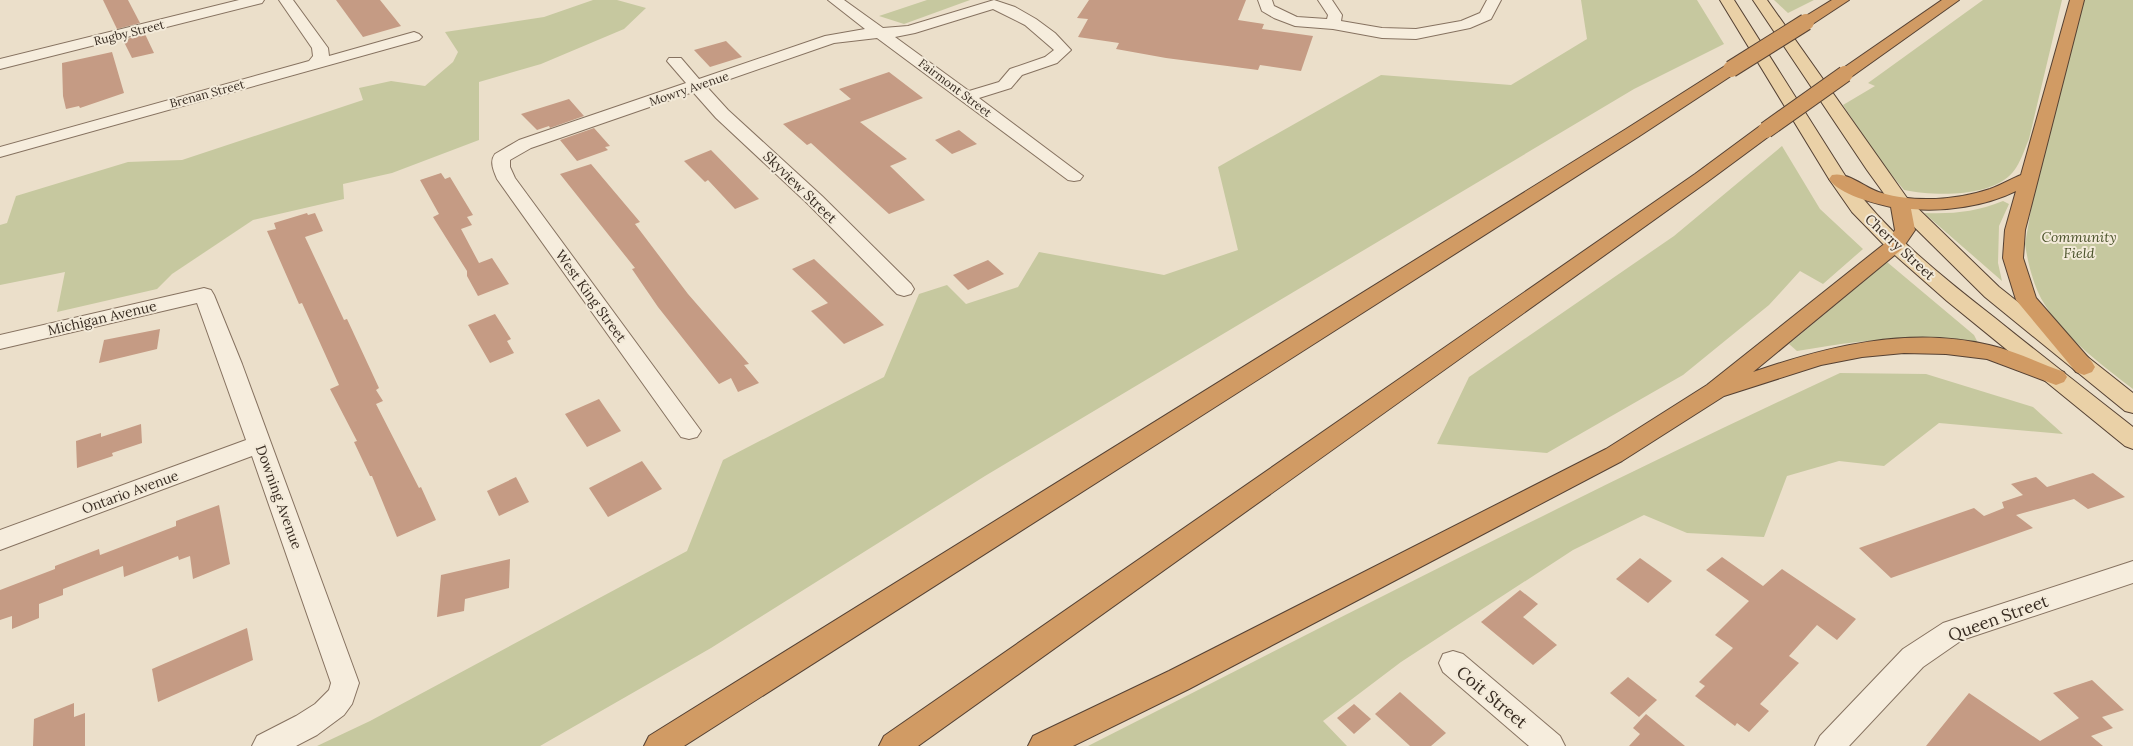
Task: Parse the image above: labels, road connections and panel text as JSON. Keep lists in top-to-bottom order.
{
  "streets": {
    "main road": ["Cherry Street"],
    "street": [
      "Rugby Street",
      "Fairmont Street",
      "Mowry Avenue",
      "Brenan Street",
      "Skyview Street",
      "West King Street",
      "Michigan Avenue",
      "Ontario Avenue",
      "Downing Avenue",
      "Queen Street",
      "Coit Street"
    ]
  },
  "crossings": [
    ["Fairmont Street", "Mowry Avenue"],
    ["Mowry Avenue", "Skyview Street"],
    ["Mowry Avenue", "West King Street"],
    ["Michigan Avenue", "Downing Avenue"],
    ["Ontario Avenue", "Downing Avenue"]
  ],
  "parks": ["Community Field"]
}
